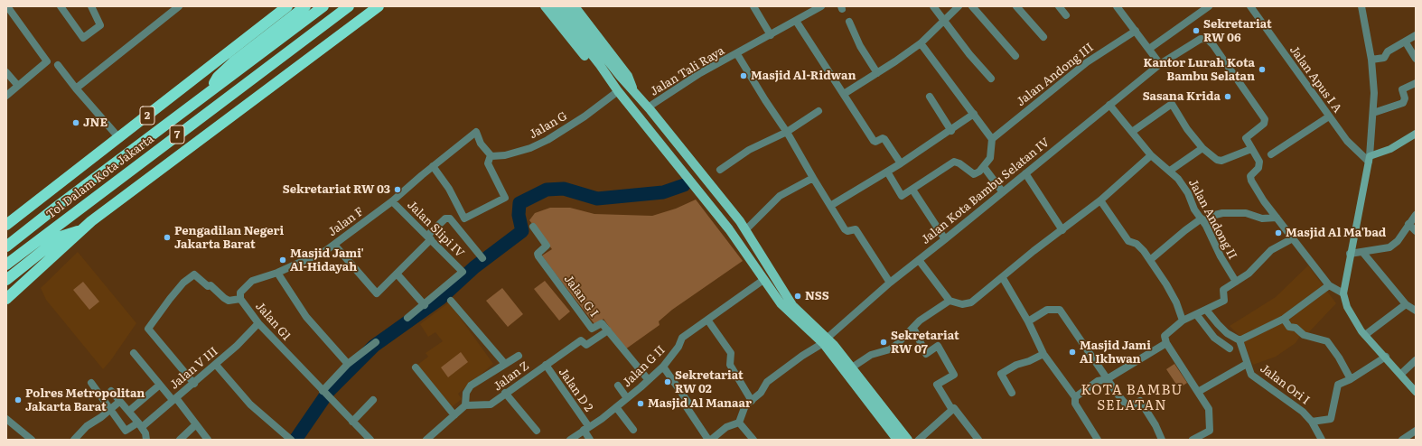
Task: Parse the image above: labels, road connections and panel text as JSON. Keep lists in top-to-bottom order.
{
  "streets": {
    "highway": ["2", "7", "Tol Dalam Kota Jakarta"],
    "street": [
      "Jalan Tali Raya",
      "Jalan Andong III",
      "Jalan Apus I A",
      "Jalan G",
      "Jalan Kota Bambu Selatan IV",
      "Jalan Andong II",
      "Jalan F",
      "Jalan Slipi IV",
      "Jalan G I",
      "Jalan G1",
      "Jalan G II",
      "Jalan V III",
      "Jalan Z",
      "Jalan Ori I",
      "Jalan D 2"
    ]
  },
  "crossings": [
    ["Jalan G", "Jalan F"],
    ["Jalan Kota Bambu Selatan IV", "Jalan Andong II"],
    ["Jalan F", "Jalan Slipi IV"],
    ["Jalan F", "Jalan G1"],
    ["Jalan G I", "Jalan Z"],
    ["Jalan G1", "Jalan V III"],
    ["Jalan G II", "Jalan D 2"],
    ["Jalan Z", "Jalan D 2"]
  ],
  "districts": ["KOTA BAMBU SELATAN"],
  "places": [
    "Sekretariat RW 06",
    "Kantor Lurah Kota Bambu Selatan",
    "Masjid Al-Ridwan",
    "Sasana Krida",
    "JNE",
    "Sekretariat RW 03",
    "Masjid Al Ma'bad",
    "Pengadilan Negeri Jakarta Barat",
    "Masjid Jami' Al-Hidayah",
    "NSS",
    "Sekretariat RW 07",
    "Masjid Jami Al Ikhwan",
    "Sekretariat RW 02",
    "Polres Metropolitan Jakarta Barat",
    "Masjid Al Manaar"
  ]
}
